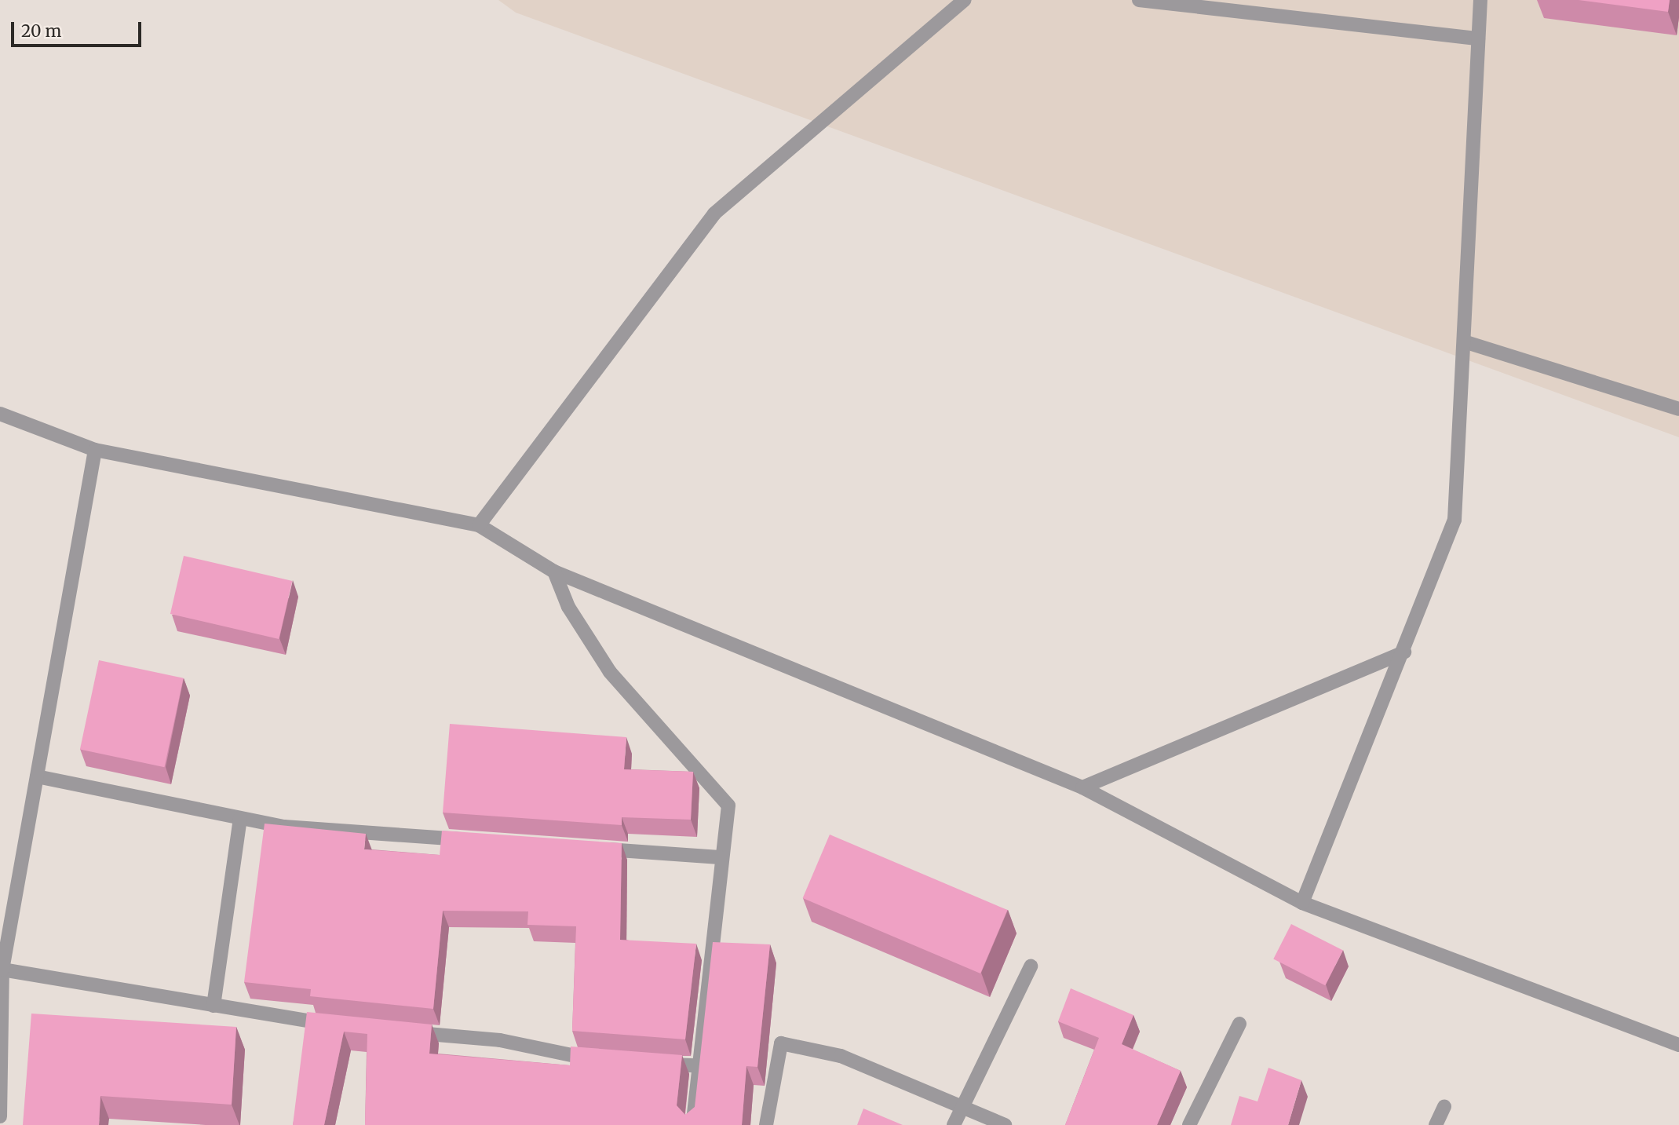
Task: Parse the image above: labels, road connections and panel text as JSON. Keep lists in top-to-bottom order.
{
  "scale_bar": "20 m"
}
